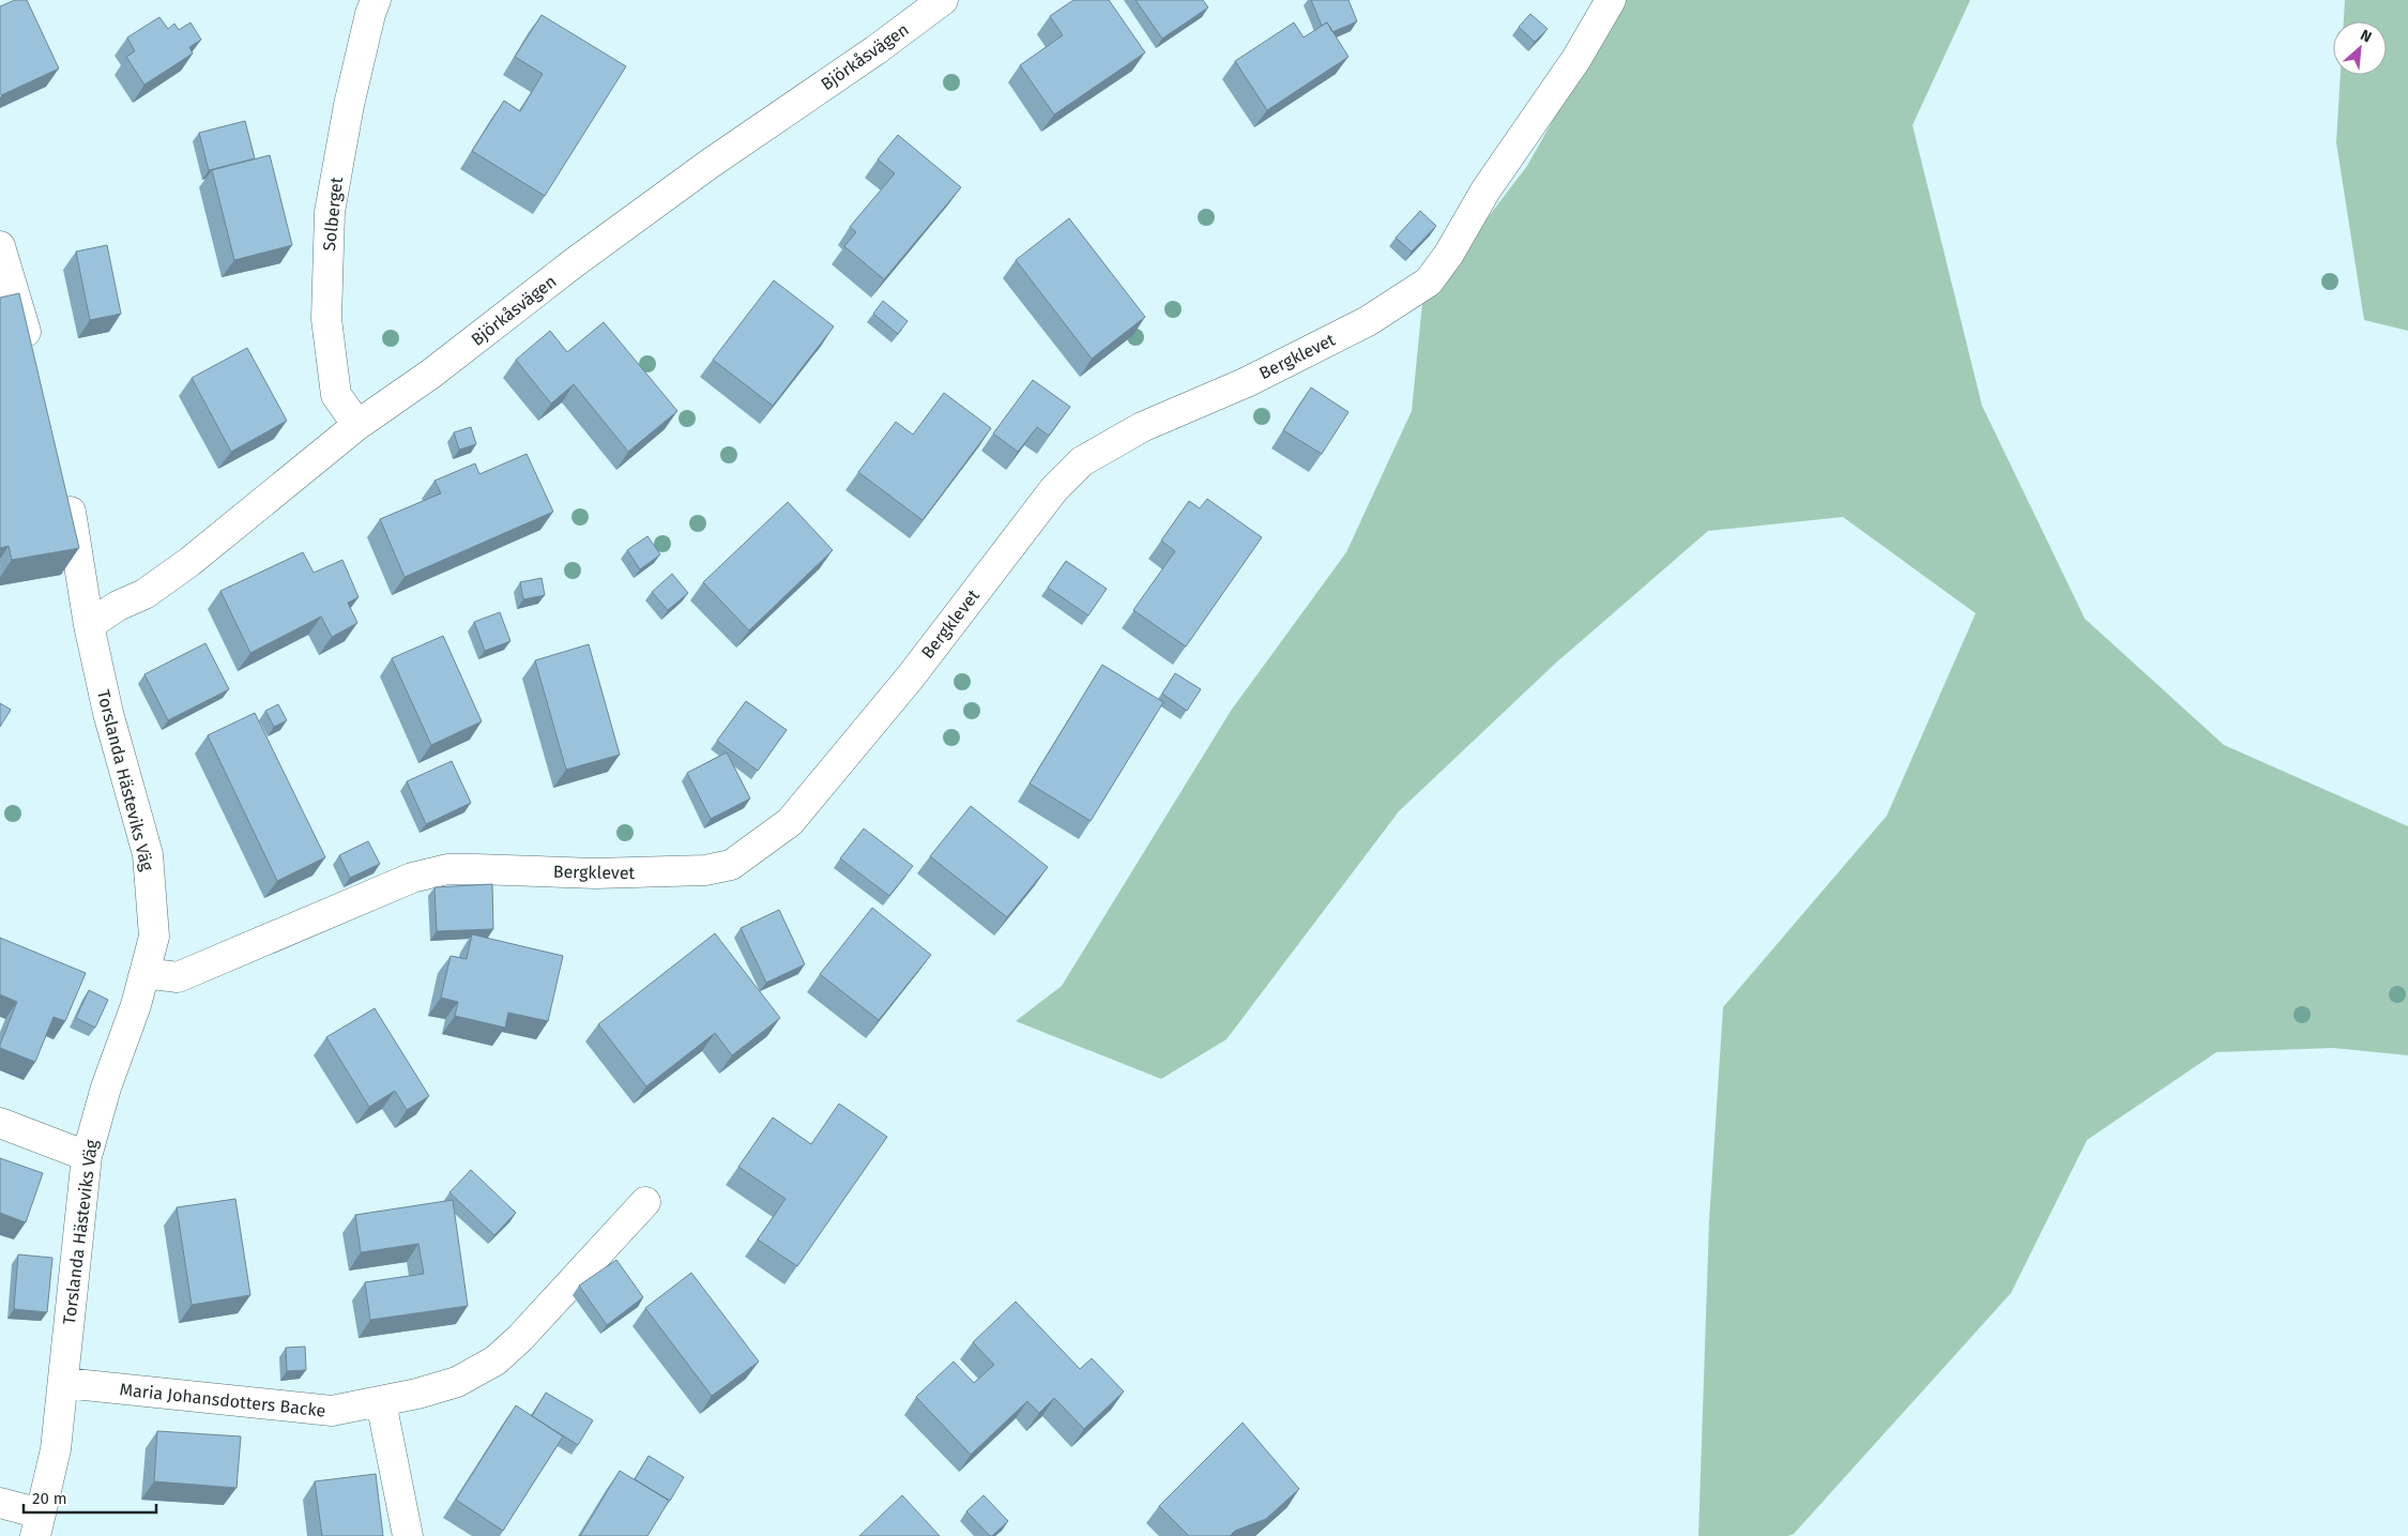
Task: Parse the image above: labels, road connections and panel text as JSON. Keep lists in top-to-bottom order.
{
  "streets": {
    "street": [
      "Björkåsvägen",
      "Solberget",
      "Bergklevet",
      "Torslanda Hästeviks Väg",
      "Maria Johansdotters Backe"
    ]
  },
  "crossings": [
    ["Björkåsvägen", "Solberget"],
    ["Björkåsvägen", "Torslanda Hästeviks Väg"],
    ["Bergklevet", "Torslanda Hästeviks Väg"],
    ["Torslanda Hästeviks Väg", "Maria Johansdotters Backe"]
  ],
  "scale_bar": "20 m",
  "north": "top right"
}
